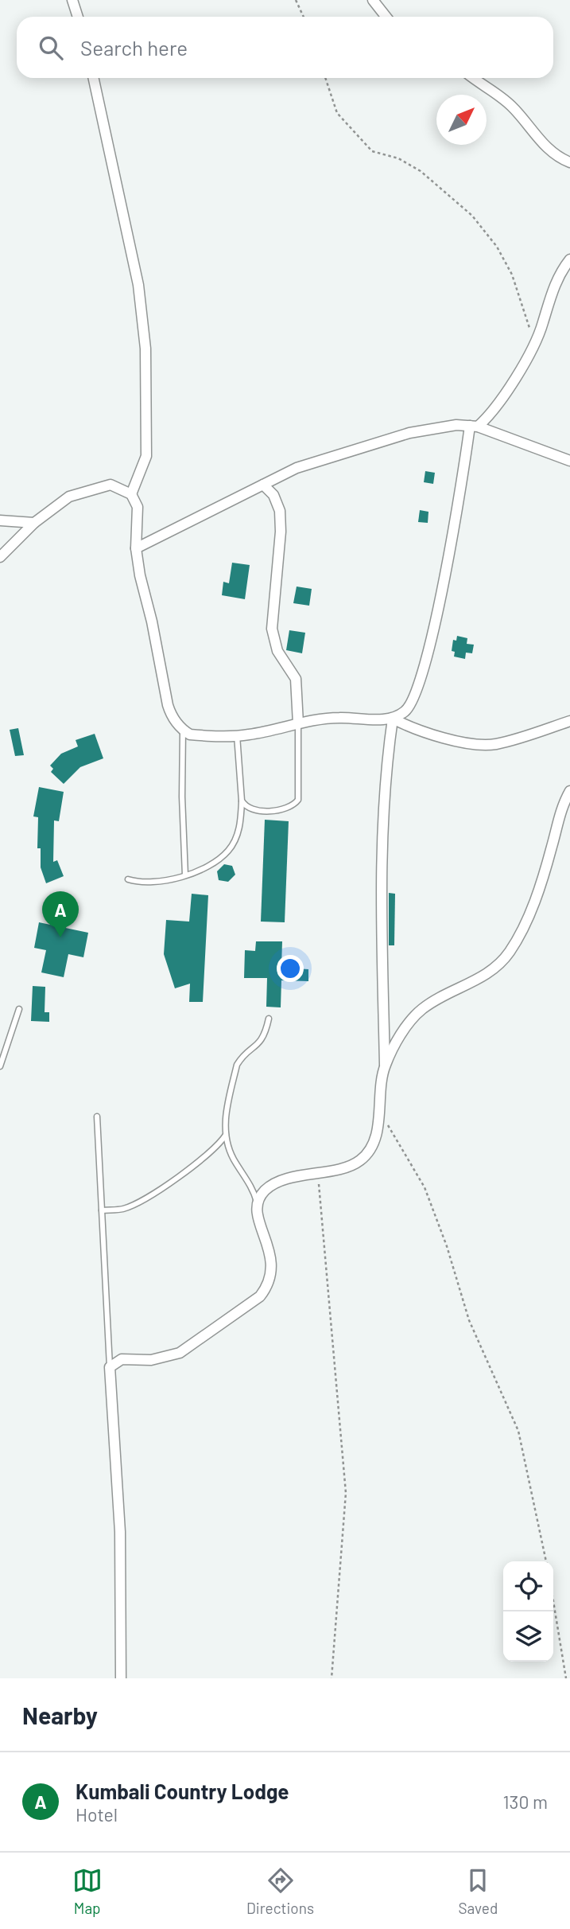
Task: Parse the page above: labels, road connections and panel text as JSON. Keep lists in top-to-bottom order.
{
  "north": "top right",
  "page": {
    "search": "Search here",
    "pins": "A",
    "heading": "Nearby",
    "list": [
      {
        "mark": "A",
        "name": "Kumbali Country Lodge",
        "note": "Hotel",
        "value": "130 m"
      }
    ],
    "nav": ["Map", "Directions", "Saved"]
  }
}
